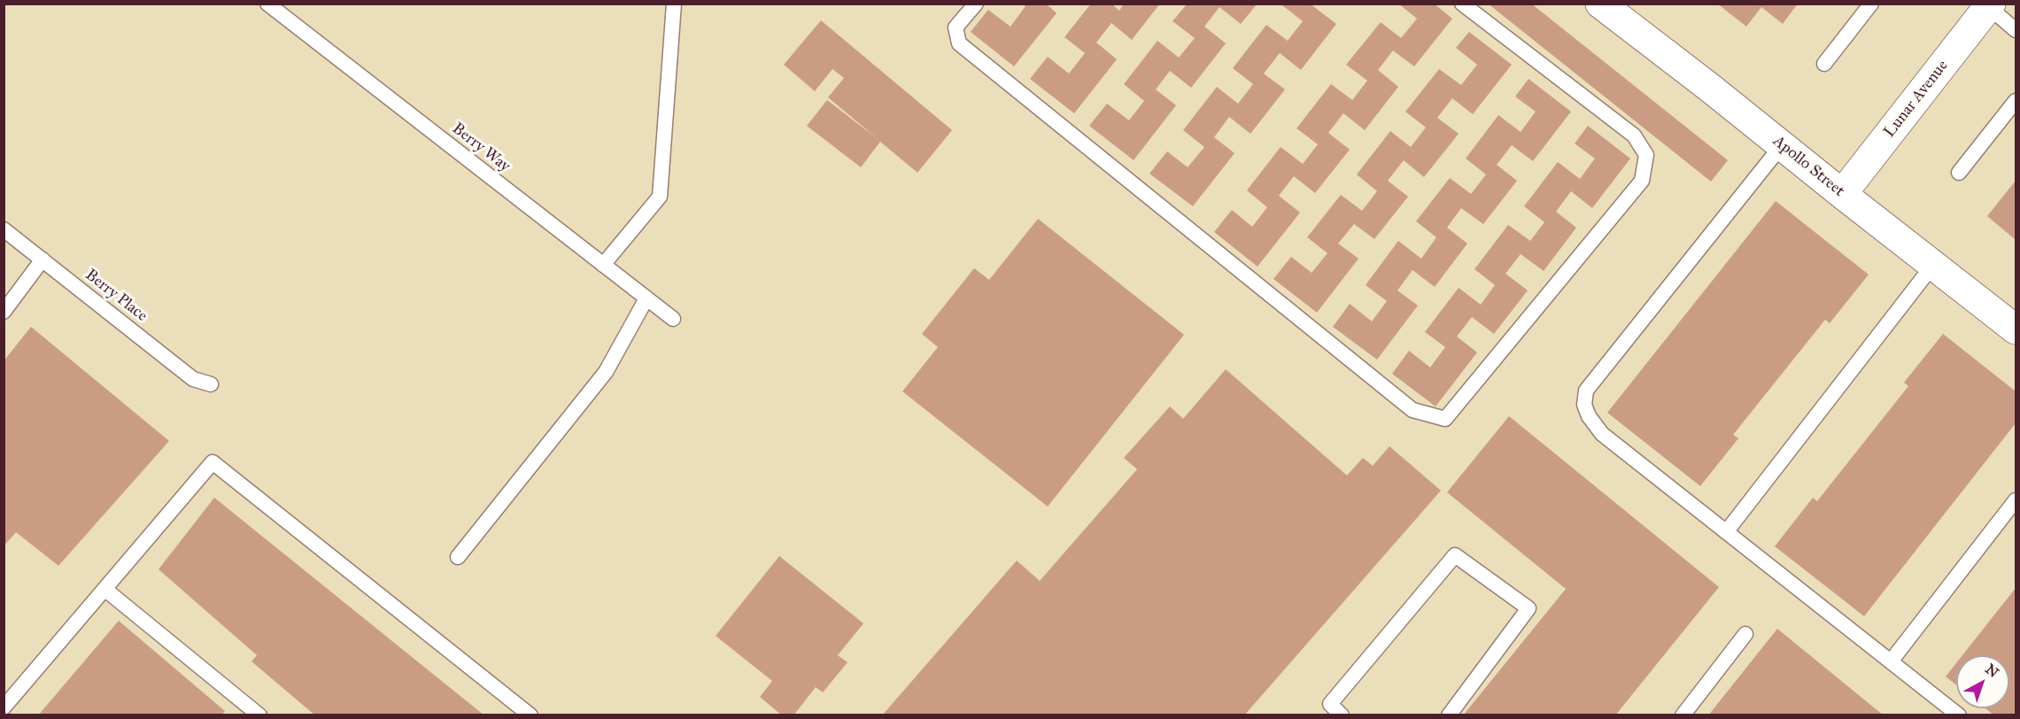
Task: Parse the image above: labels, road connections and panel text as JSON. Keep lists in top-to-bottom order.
{
  "streets": {
    "street": ["Lunar Avenue", "Apollo Street"],
    "lane": ["Berry Way", "Berry Place"]
  },
  "crossings": [
    ["Lunar Avenue", "Apollo Street"]
  ],
  "north": "top right"
}
